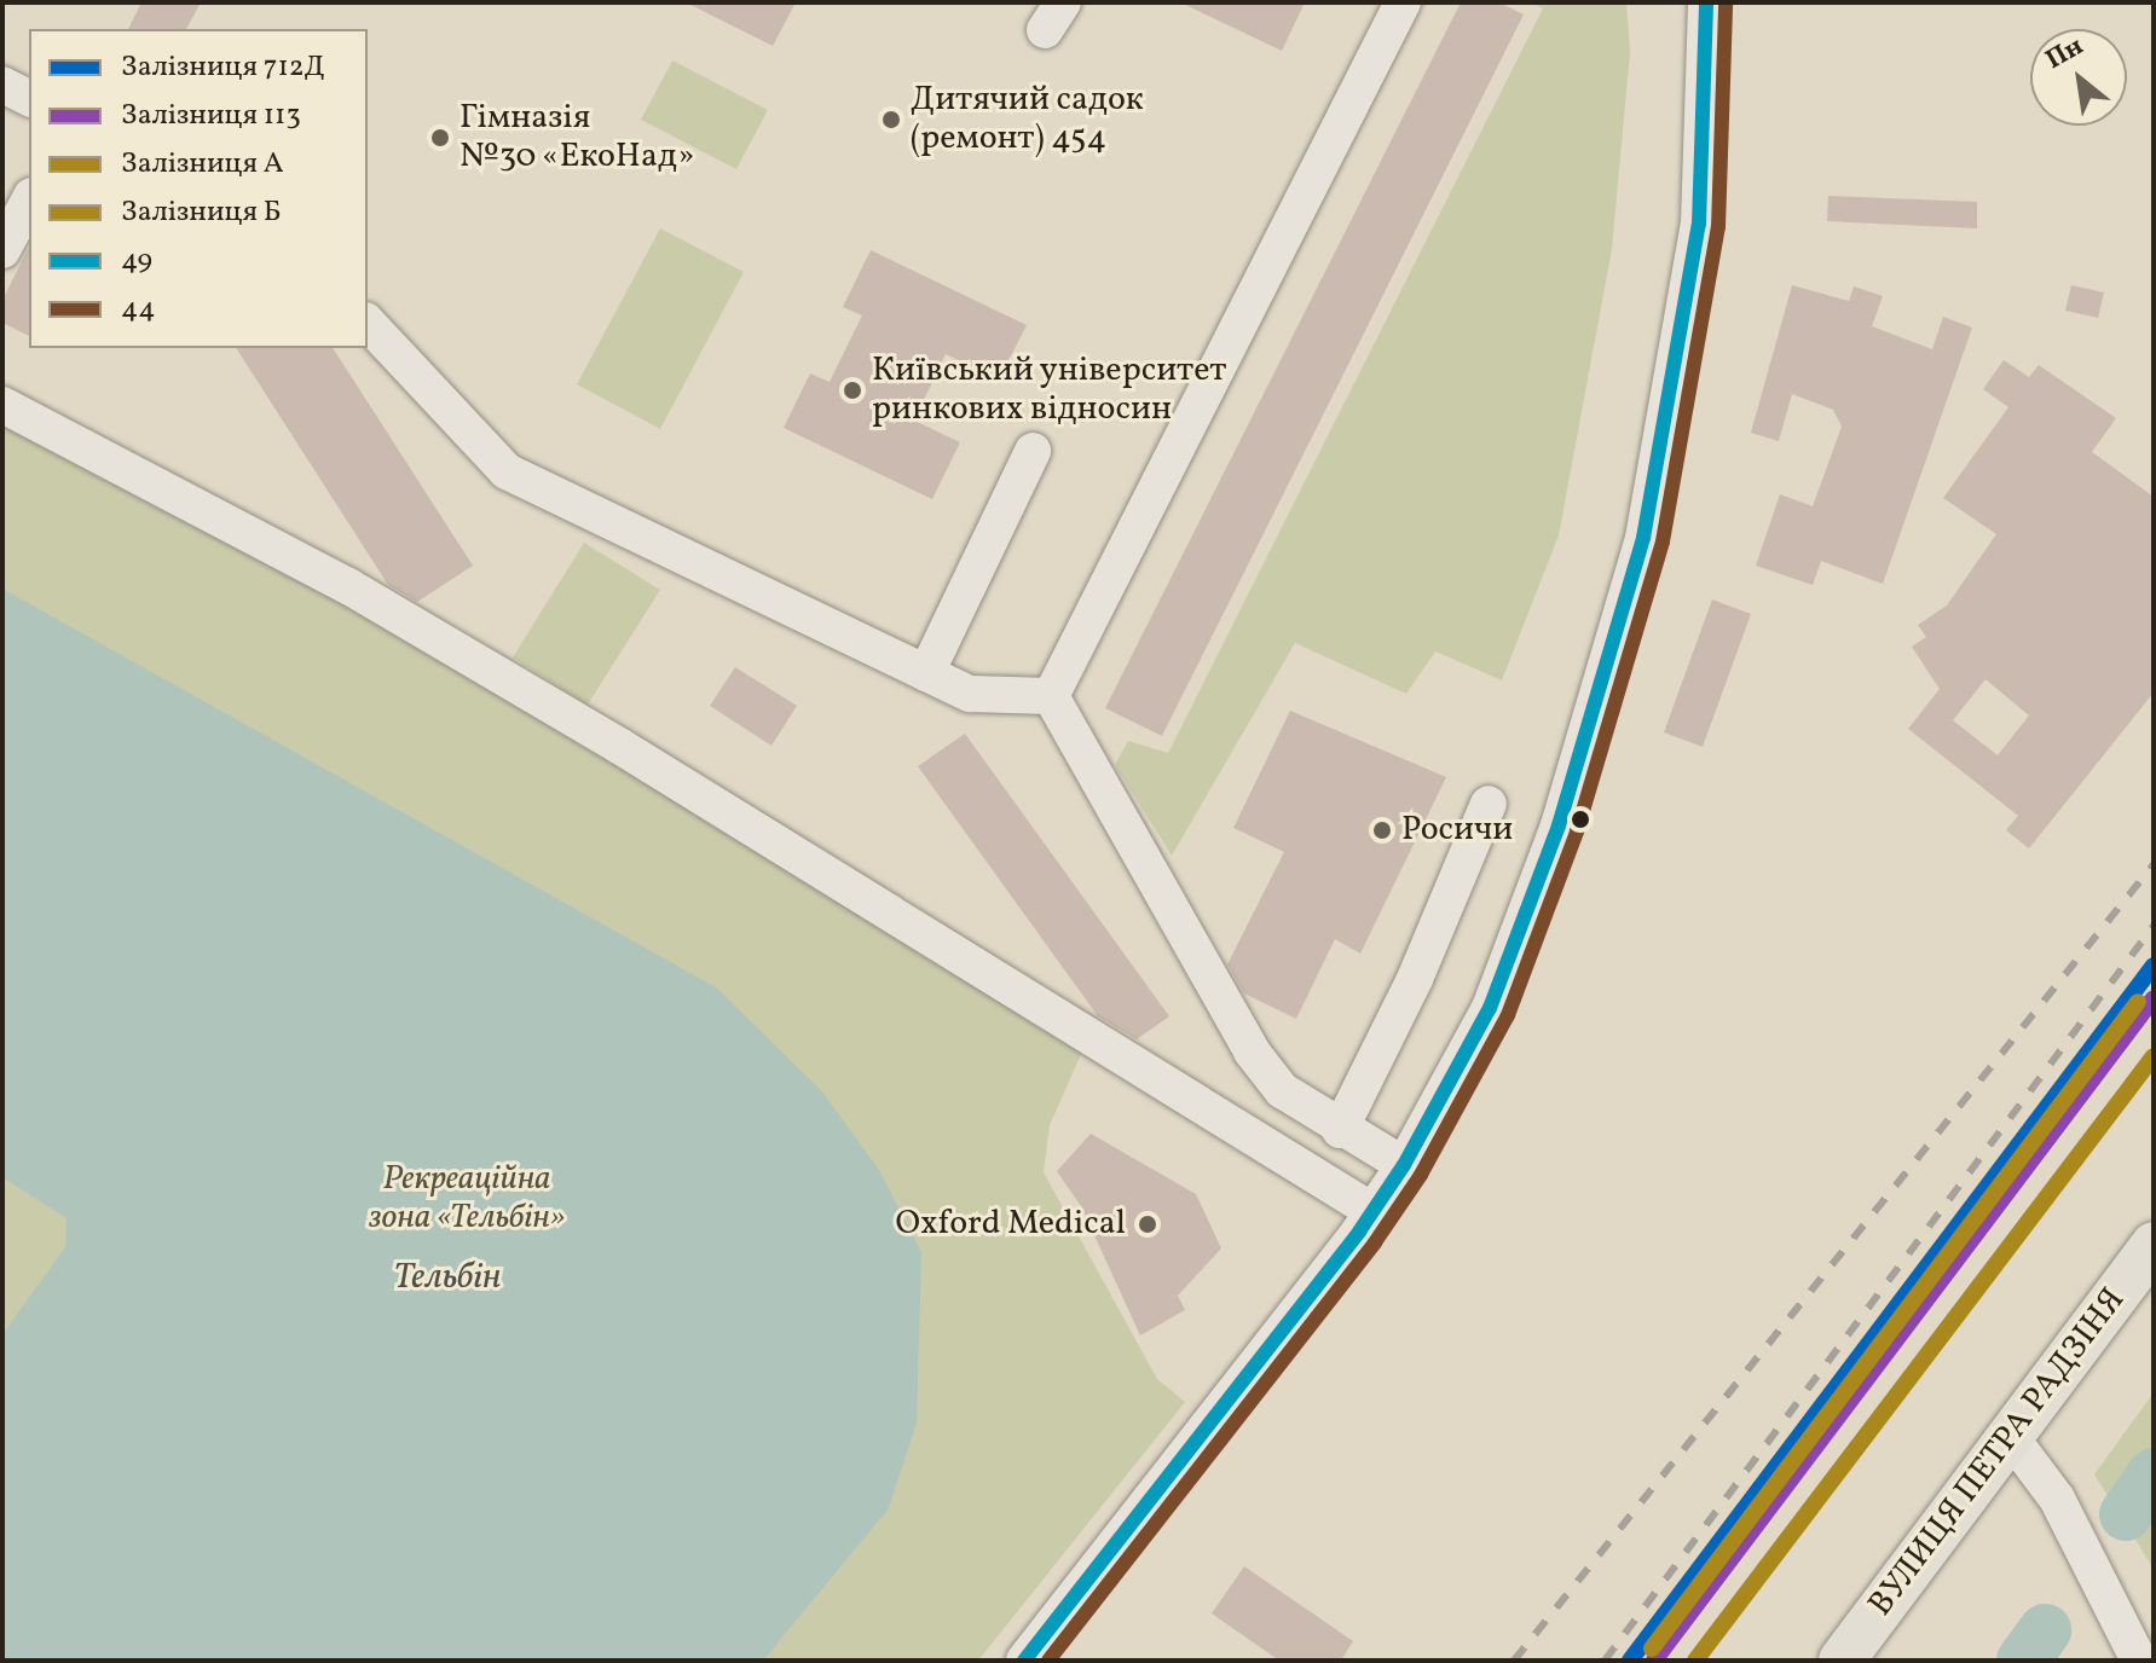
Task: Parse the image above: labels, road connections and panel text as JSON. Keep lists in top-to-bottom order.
{
  "streets": {
    "main road": ["ВУЛИЦЯ ПЕТРА РАДЗІНЯ"]
  },
  "water": ["Тельбін"],
  "parks": ["Рекреаційна зона «Тельбін»"],
  "places": [
    "Дитячий садок (ремонт) 454",
    "Гімназія №30 «ЕкоНад»",
    "Київський університет ринкових відносин",
    "Росичи",
    "Oxford Medical"
  ],
  "lines": [
    "transit line 49",
    "transit line 44",
    "rail line 712Д",
    "rail line 113",
    "rail line A",
    "rail line Б"
  ],
  "legend": [
    "Залізниця 712Д",
    "Залізниця 113",
    "Залізниця A",
    "Залізниця Б",
    "49",
    "44"
  ],
  "north": "top left"
}
